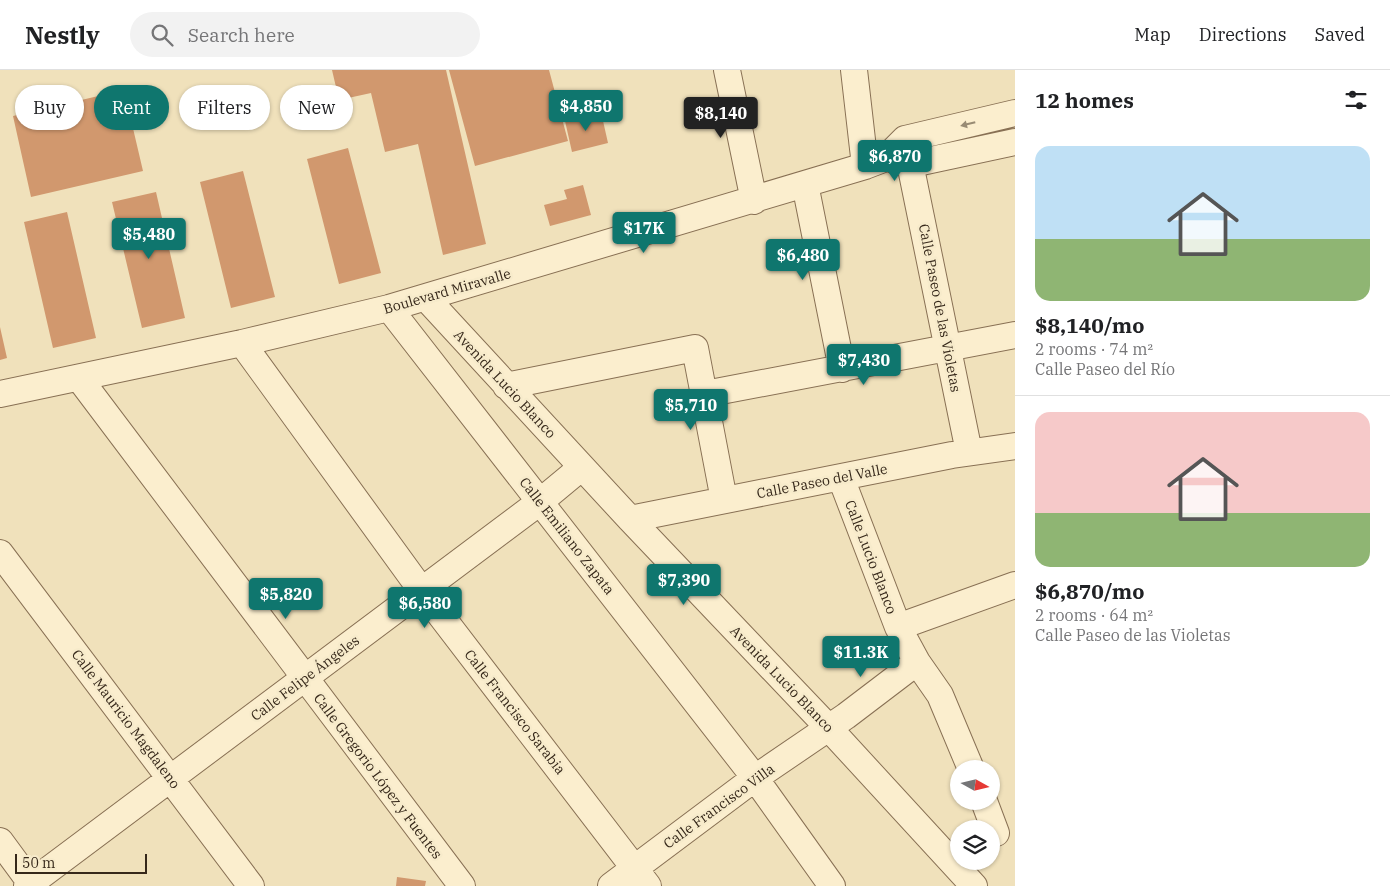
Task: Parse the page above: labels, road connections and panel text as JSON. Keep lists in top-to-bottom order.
{
  "streets": {
    "street": [
      "Boulevard Miravalle",
      "Calle Paseo de las Violetas",
      "Avenida Lucio Blanco",
      "Calle Paseo del Valle",
      "Calle Emiliano Zapata",
      "Calle Lucio Blanco",
      "Calle Felipe Ángeles",
      "Calle Francisco Sarabia",
      "Calle Mauricio Magdaleno",
      "Calle Gregorio López y Fuentes",
      "Calle Francisco Villa"
    ]
  },
  "crossings": [
    ["Boulevard Miravalle", "Calle Paseo de las Violetas"],
    ["Boulevard Miravalle", "Avenida Lucio Blanco"],
    ["Boulevard Miravalle", "Calle Emiliano Zapata"],
    ["Boulevard Miravalle", "Calle Francisco Sarabia"],
    ["Boulevard Miravalle", "Calle Gregorio López y Fuentes"],
    ["Calle Paseo de las Violetas", "Calle Paseo del Valle"],
    ["Avenida Lucio Blanco", "Calle Paseo del Valle"],
    ["Avenida Lucio Blanco", "Calle Felipe Ángeles"],
    ["Avenida Lucio Blanco", "Calle Francisco Villa"],
    ["Calle Paseo del Valle", "Calle Lucio Blanco"],
    ["Calle Emiliano Zapata", "Calle Felipe Ángeles"],
    ["Calle Emiliano Zapata", "Calle Francisco Villa"],
    ["Calle Lucio Blanco", "Calle Francisco Villa"],
    ["Calle Felipe Ángeles", "Calle Francisco Sarabia"],
    ["Calle Felipe Ángeles", "Calle Mauricio Magdaleno"],
    ["Calle Felipe Ángeles", "Calle Gregorio López y Fuentes"],
    ["Calle Francisco Sarabia", "Calle Francisco Villa"]
  ],
  "scale_bar": "50 m",
  "north": "right",
  "page": {
    "header": "Nestly",
    "search": "Search here",
    "nav": ["Map", "Directions", "Saved"],
    "heading": "12 homes",
    "chip": [
      "Buy",
      "Rent",
      "Filters",
      "New"
    ],
    "price": [
      "$4,850",
      "$8,140",
      "$6,870",
      "$17K",
      "$5,480",
      "$6,480",
      "$7,430",
      "$5,710",
      "$7,390",
      "$5,820",
      "$6,580",
      "$11.3K"
    ],
    "list": [
      {
        "name": "$8,140/mo",
        "note": "2 rooms · 74 m² · Calle Paseo del Río"
      },
      {
        "name": "$6,870/mo",
        "note": "2 rooms · 64 m² · Calle Paseo de las Violetas"
      }
    ],
    "scale": "50 m"
  }
}
